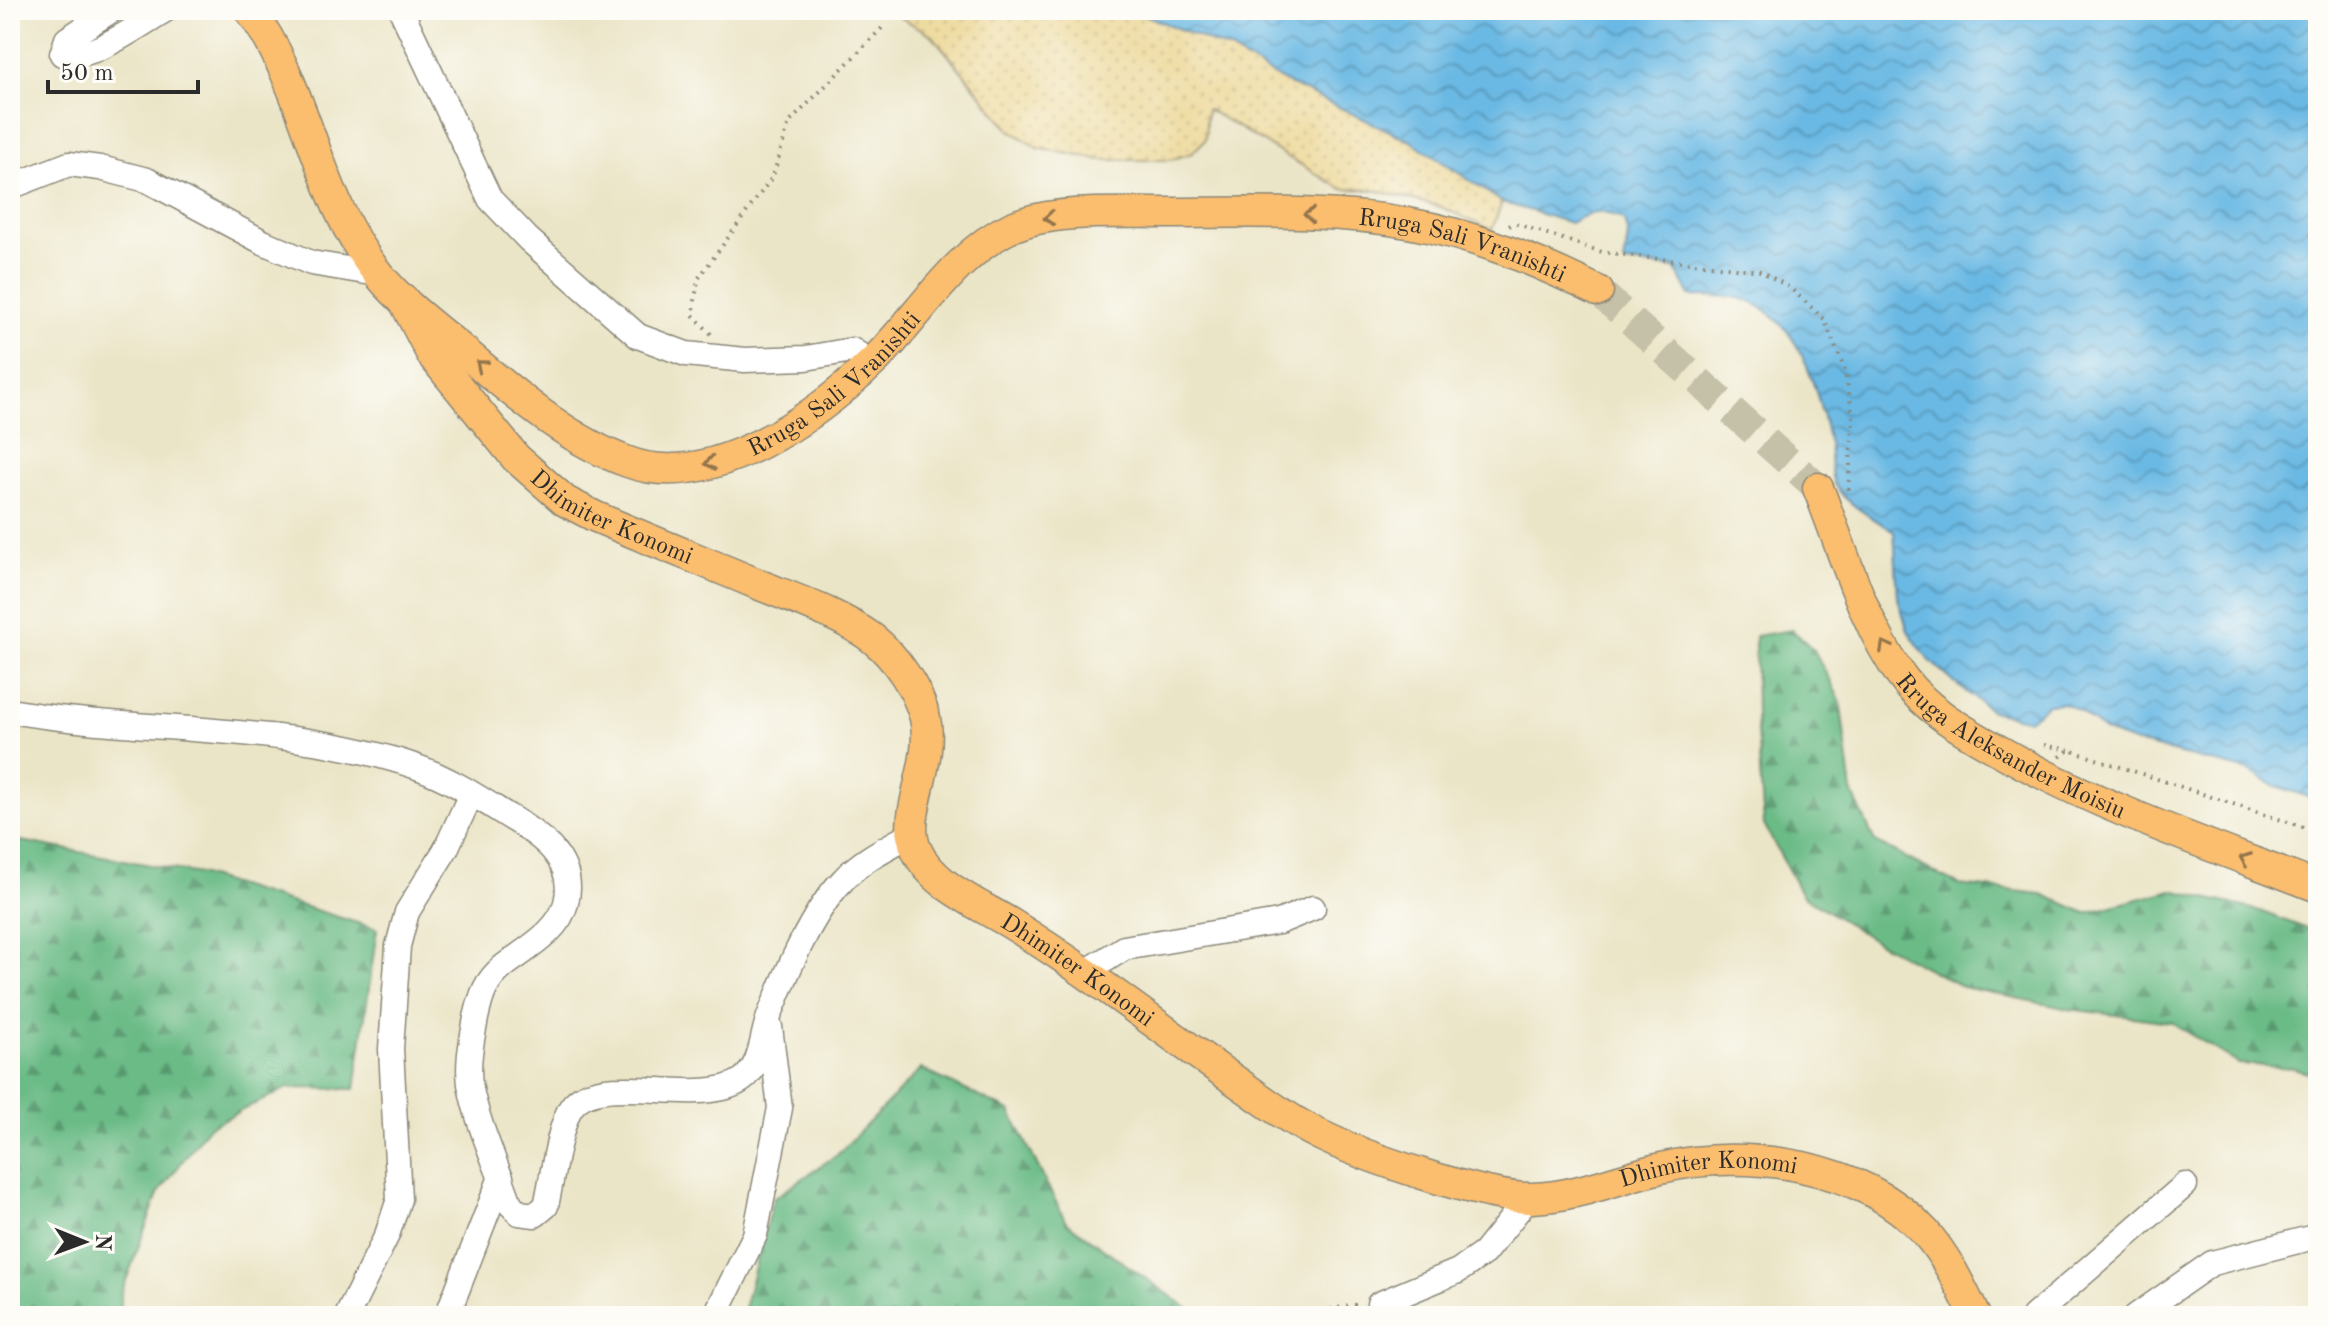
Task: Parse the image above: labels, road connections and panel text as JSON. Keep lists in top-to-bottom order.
{
  "streets": {
    "main road": ["Rruga Sali Vranishti", "Dhimiter Konomi", "Rruga Aleksander Moisiu"]
  },
  "crossings": [
    ["Rruga Sali Vranishti", "Dhimiter Konomi"]
  ],
  "one_way": ["Rruga Sali Vranishti", "Rruga Aleksander Moisiu"],
  "scale_bar": "50 m",
  "north": "right"
}
